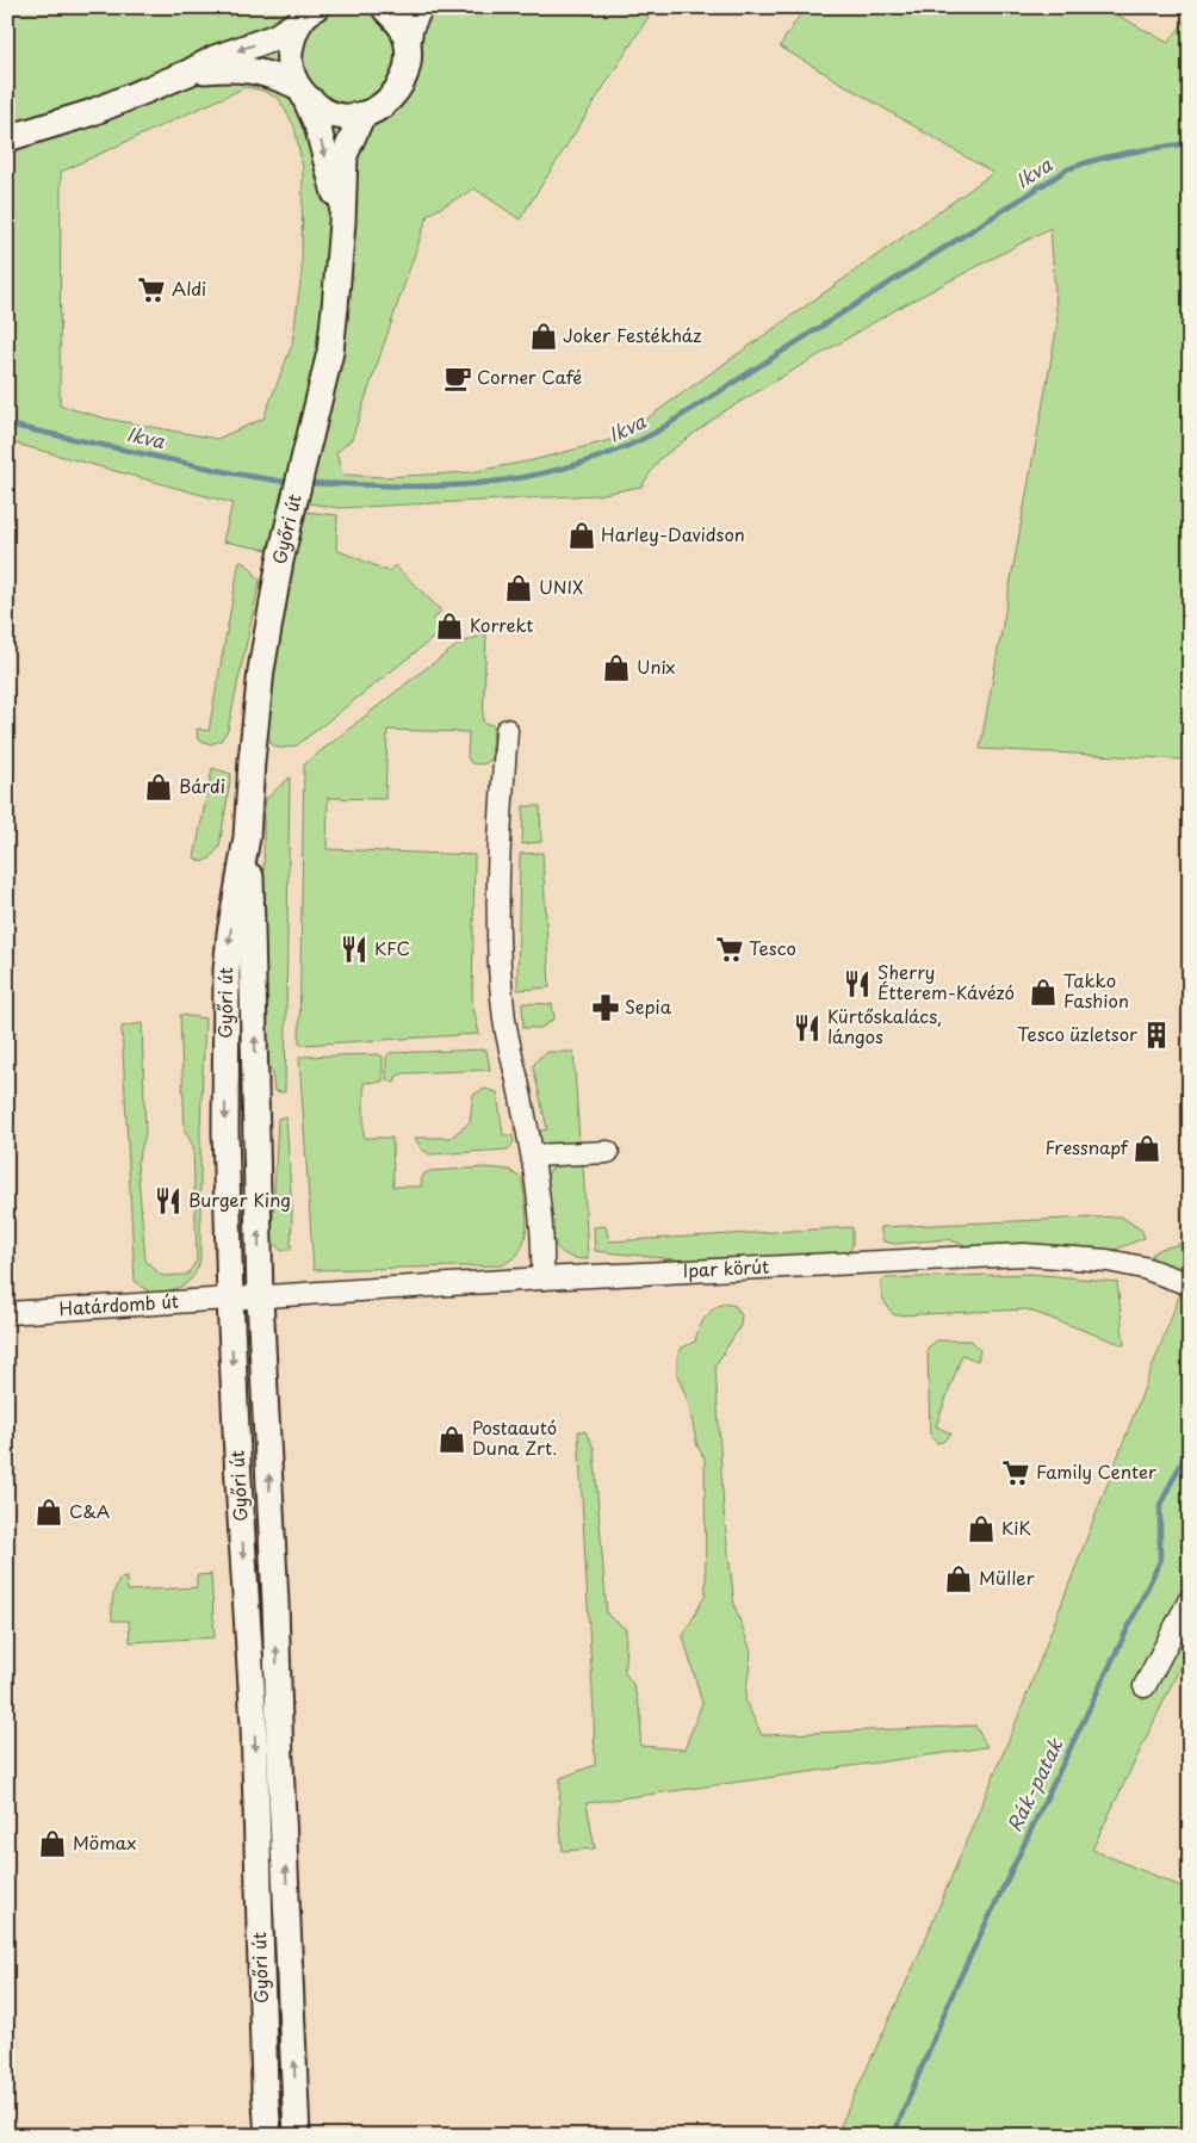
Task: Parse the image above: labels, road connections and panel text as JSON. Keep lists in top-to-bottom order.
{
  "streets": {
    "main road": ["Győri út"],
    "street": ["Ipar körút", "Határdomb út"]
  },
  "crossings": [
    ["Győri út", "Ipar körút"],
    ["Győri út", "Határdomb út"],
    ["Ipar körút", "Határdomb út"]
  ],
  "water": ["Ikva", "Rák-patak"],
  "places": {
    "supermarket": ["Aldi", "Tesco", "Family Center"],
    "shop": [
      "Joker Festékház",
      "Harley-Davidson",
      "UNIX",
      "Korrekt",
      "Unix",
      "Bárdi",
      "Takko Fashion",
      "Fressnapf",
      "Postaautó Duna Zrt.",
      "C&A",
      "KiK",
      "Müller",
      "Mömax"
    ],
    "cafe": ["Corner Café"],
    "restaurant": [
      "KFC",
      "Sherry Étterem-Kávézó",
      "Kürtőskalács, lángos",
      "Burger King"
    ],
    "pharmacy": ["Sepia"],
    "building": ["Tesco üzletsor"]
  }
}
